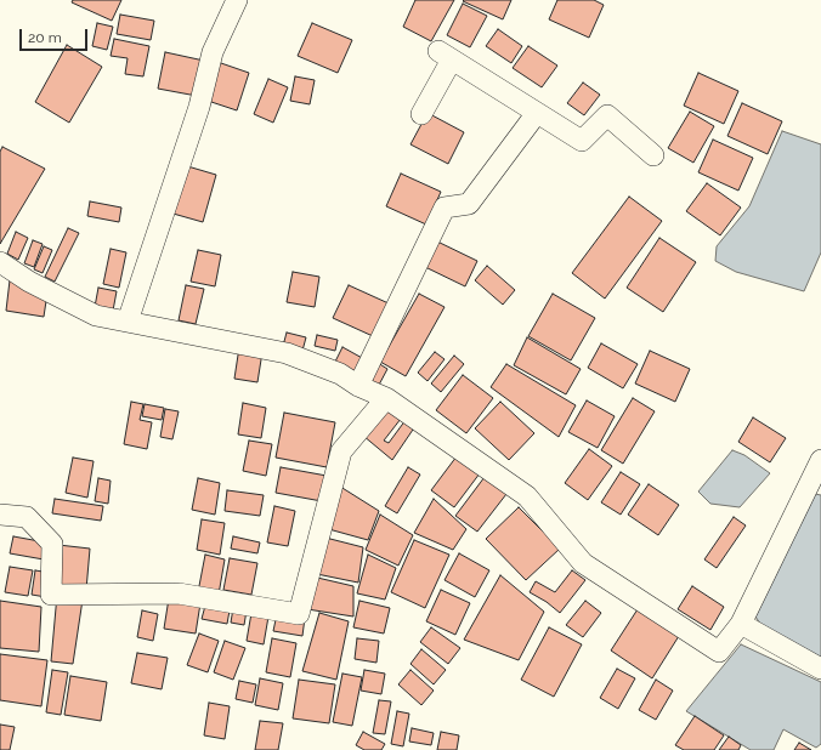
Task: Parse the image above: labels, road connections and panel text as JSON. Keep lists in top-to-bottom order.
{
  "scale_bar": "20 m"
}
